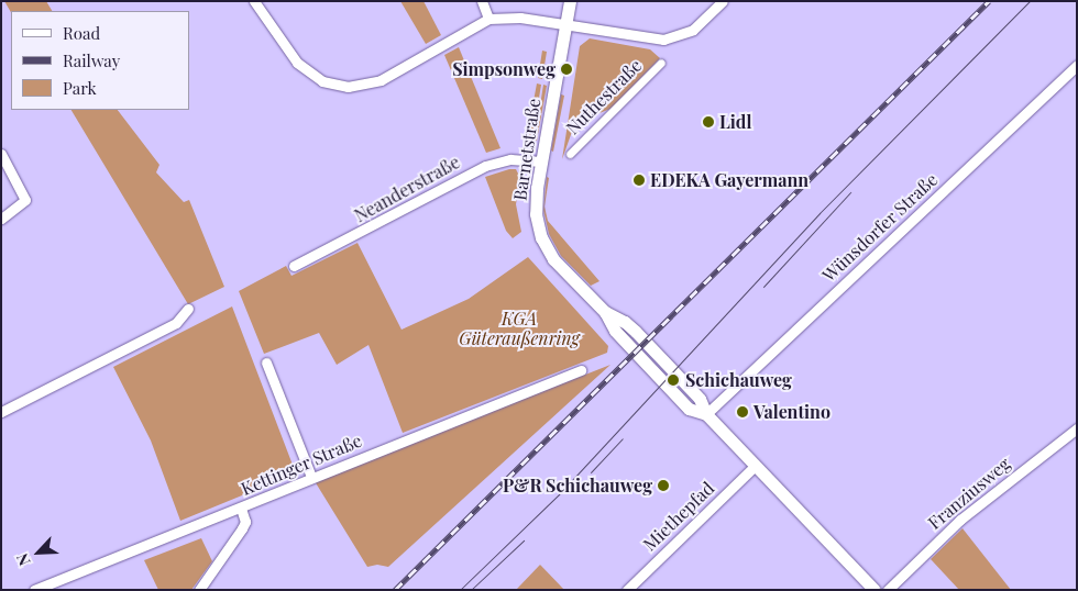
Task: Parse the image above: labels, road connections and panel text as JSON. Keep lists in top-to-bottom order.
{
  "streets": {
    "street": [
      "Nuthestraße",
      "Barnetstraße",
      "Neanderstraße",
      "Wünsdorfer Straße",
      "Kettinger Straße",
      "Franziusweg",
      "Miethepfad"
    ]
  },
  "crossings": [
    ["Nuthestraße", "Barnetstraße"],
    ["Barnetstraße", "Neanderstraße"],
    ["Barnetstraße", "Wünsdorfer Straße"]
  ],
  "parks": ["KGA Güteraußenring"],
  "places": [
    "Simpsonweg",
    "Lidl",
    "EDEKA Gayermann",
    "Schichauweg",
    "Valentino",
    "P&R Schichauweg"
  ],
  "legend": ["Road", "Railway", "Park"],
  "north": "bottom left"
}
